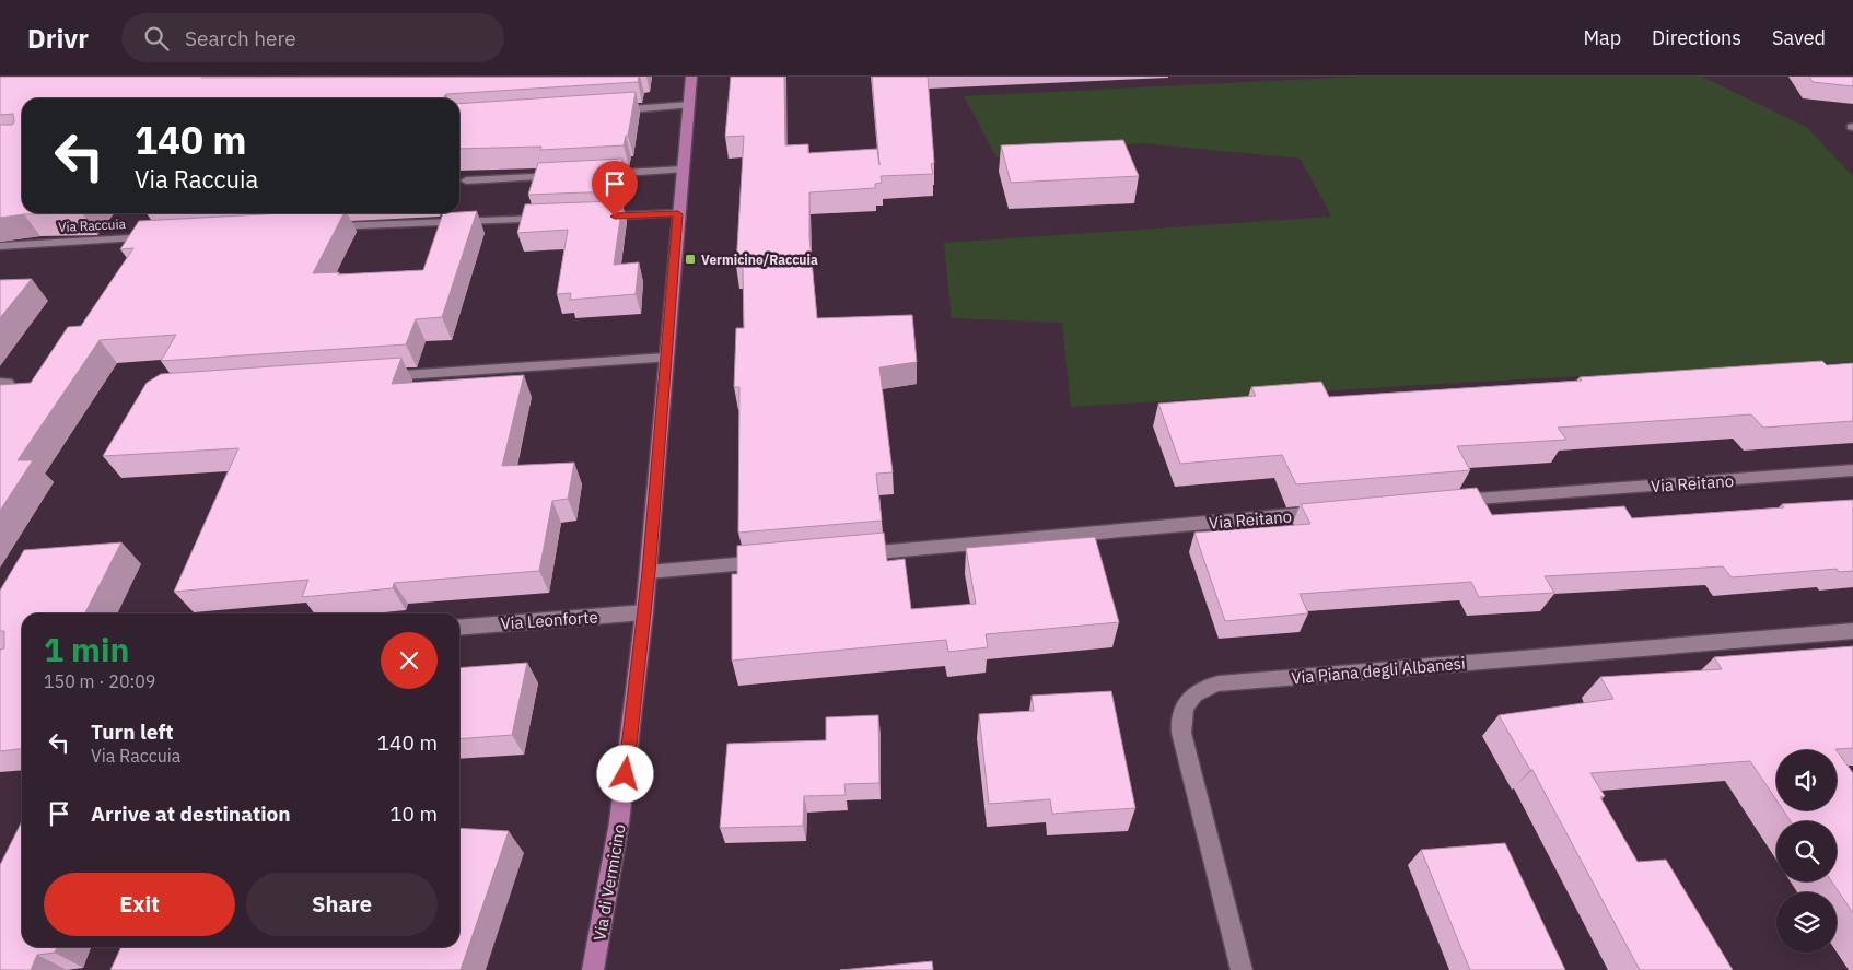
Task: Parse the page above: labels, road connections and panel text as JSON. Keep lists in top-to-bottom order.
{
  "streets": {
    "main road": ["Via di Vermicino"],
    "street": [
      "Via Raccuia",
      "Via Reitano",
      "Via Leonforte",
      "Via Piana degli Albanesi"
    ]
  },
  "crossings": [
    ["Via Leonforte", "Via di Vermicino"]
  ],
  "places": {
    "transit": ["Vermicino/Raccuia"]
  },
  "page": {
    "header": "Drivr",
    "search": "Search here",
    "nav": ["Map", "Directions", "Saved"],
    "turn": ["140 m", "Via Raccuia"],
    "heading": ["1 min", "150 m · 20:09"],
    "list": [
      {
        "name": "Turn left",
        "note": "Via Raccuia",
        "value": "140 m"
      },
      {
        "name": "Arrive at destination",
        "value": "10 m"
      }
    ],
    "buttons": ["Exit", "Share"]
  }
}
